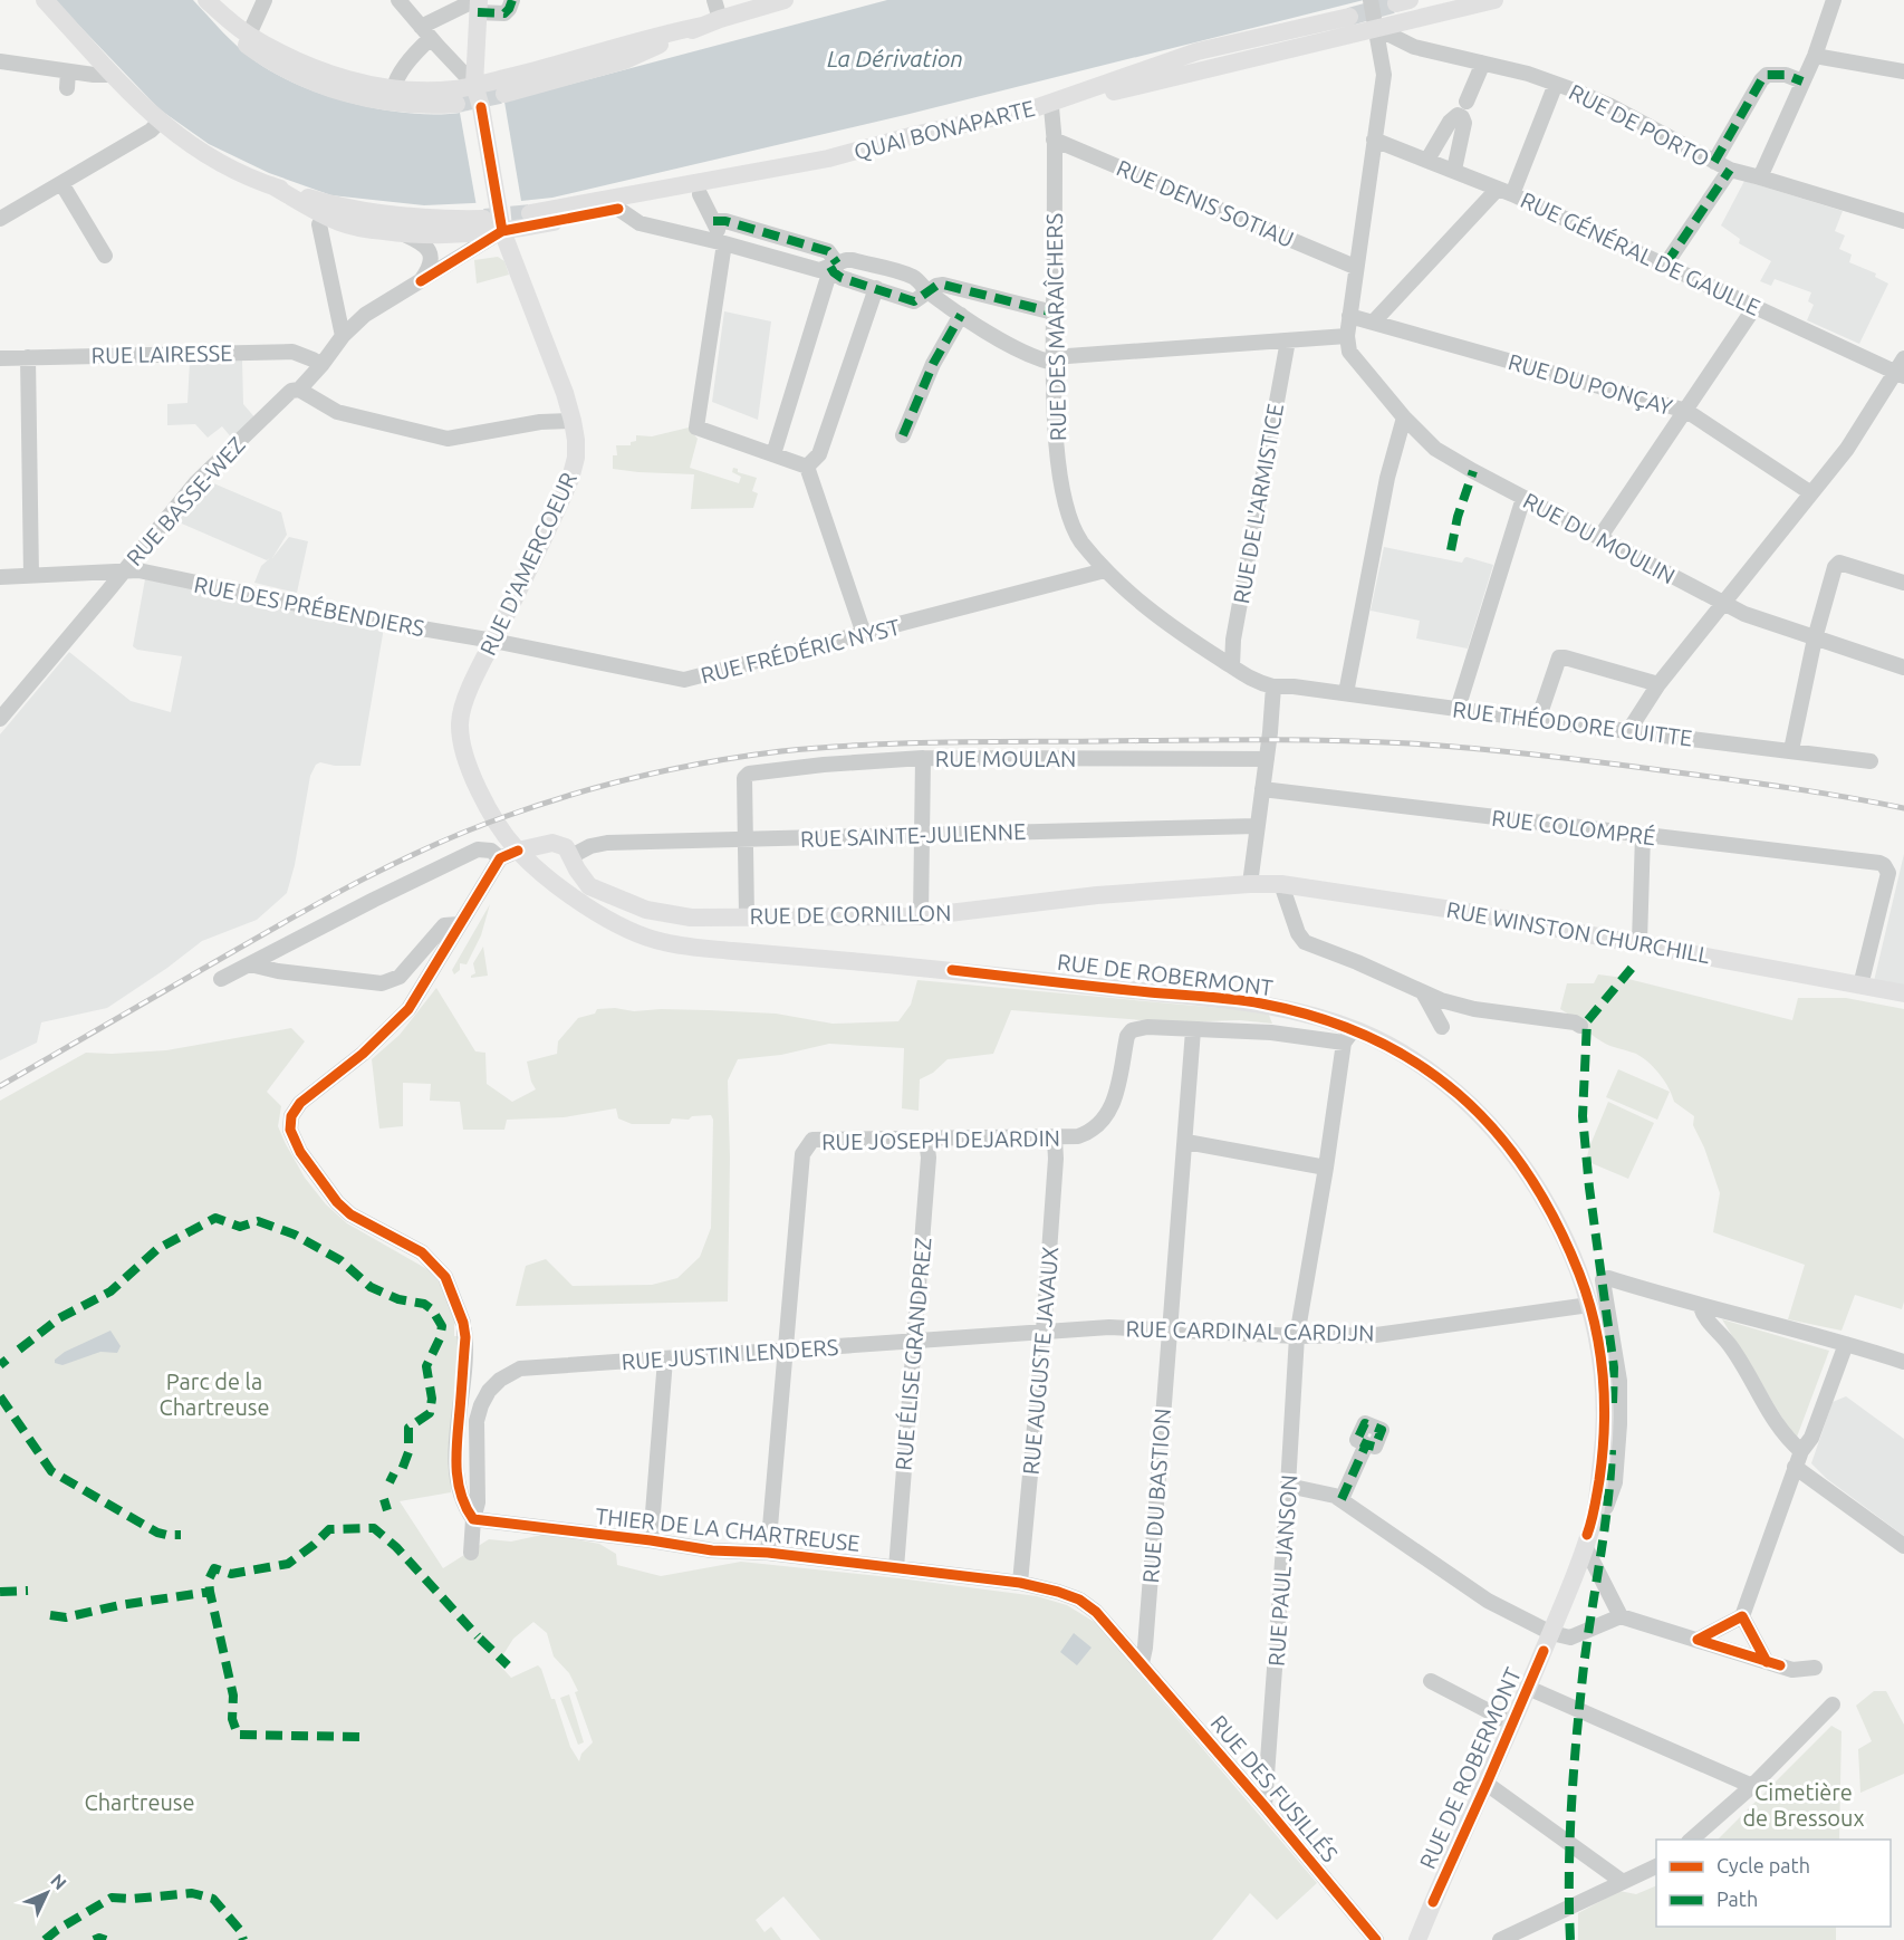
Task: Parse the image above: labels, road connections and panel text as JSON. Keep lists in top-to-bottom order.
{
  "streets": {
    "main road": [
      "QUAI BONAPARTE",
      "RUE D'AMERCOEUR",
      "RUE DE CORNILLON",
      "RUE WINSTON CHURCHILL",
      "RUE DE ROBERMONT"
    ],
    "street": [
      "RUE DE PORTO",
      "RUE DENIS SOTIAU",
      "RUE GÉNÉRAL DE GAULLE",
      "RUE DES MARAÎCHERS",
      "RUE LAIRESSE",
      "RUE DU PONÇAY",
      "RUE BASSE-WEZ",
      "RUE DE L'ARMISTICE",
      "RUE DU MOULIN",
      "RUE DES PRÉBENDIERS",
      "RUE FRÉDÉRIC NYST",
      "RUE THÉODORE CUITTE",
      "RUE MOULAN",
      "RUE COLOMPRÉ",
      "RUE SAINTE-JULIENNE",
      "RUE JOSEPH DEJARDIN",
      "RUE CARDINAL CARDIJN",
      "RUE JUSTIN LENDERS",
      "RUE ÉLISE GRANDPREZ",
      "RUE AUGUSTE JAVAUX",
      "RUE DU BASTION",
      "THIER DE LA CHARTREUSE",
      "RUE PAUL JANSON",
      "RUE DES FUSILLÉS"
    ]
  },
  "crossings": [
    ["RUE DENIS SOTIAU", "RUE DES MARAÎCHERS"],
    ["RUE DES MARAÎCHERS", "RUE DE L'ARMISTICE"],
    ["RUE DES MARAÎCHERS", "RUE FRÉDÉRIC NYST"],
    ["RUE DES MARAÎCHERS", "RUE THÉODORE CUITTE"],
    ["RUE LAIRESSE", "RUE BASSE-WEZ"],
    ["RUE BASSE-WEZ", "RUE D'AMERCOEUR"],
    ["RUE BASSE-WEZ", "RUE DES PRÉBENDIERS"],
    ["RUE D'AMERCOEUR", "RUE DES PRÉBENDIERS"],
    ["RUE D'AMERCOEUR", "RUE FRÉDÉRIC NYST"],
    ["RUE D'AMERCOEUR", "RUE DE ROBERMONT"],
    ["RUE DES PRÉBENDIERS", "RUE FRÉDÉRIC NYST"],
    ["RUE MOULAN", "RUE SAINTE-JULIENNE"],
    ["RUE COLOMPRÉ", "RUE WINSTON CHURCHILL"],
    ["RUE SAINTE-JULIENNE", "RUE DE CORNILLON"],
    ["RUE DE CORNILLON", "RUE WINSTON CHURCHILL"],
    ["RUE DE ROBERMONT", "RUE CARDINAL CARDIJN"],
    ["RUE DE ROBERMONT", "RUE PAUL JANSON"],
    ["RUE JOSEPH DEJARDIN", "RUE JUSTIN LENDERS"],
    ["RUE JOSEPH DEJARDIN", "RUE ÉLISE GRANDPREZ"],
    ["RUE JOSEPH DEJARDIN", "RUE AUGUSTE JAVAUX"],
    ["RUE JOSEPH DEJARDIN", "RUE DU BASTION"],
    ["RUE JOSEPH DEJARDIN", "THIER DE LA CHARTREUSE"],
    ["RUE CARDINAL CARDIJN", "RUE JUSTIN LENDERS"],
    ["RUE CARDINAL CARDIJN", "RUE DU BASTION"],
    ["RUE CARDINAL CARDIJN", "RUE PAUL JANSON"],
    ["RUE JUSTIN LENDERS", "RUE ÉLISE GRANDPREZ"],
    ["RUE JUSTIN LENDERS", "RUE AUGUSTE JAVAUX"],
    ["RUE JUSTIN LENDERS", "THIER DE LA CHARTREUSE"],
    ["RUE ÉLISE GRANDPREZ", "THIER DE LA CHARTREUSE"],
    ["RUE AUGUSTE JAVAUX", "THIER DE LA CHARTREUSE"],
    ["RUE DU BASTION", "THIER DE LA CHARTREUSE"],
    ["RUE DU BASTION", "RUE DES FUSILLÉS"],
    ["THIER DE LA CHARTREUSE", "RUE DES FUSILLÉS"],
    ["RUE PAUL JANSON", "RUE DES FUSILLÉS"]
  ],
  "water": ["La Dérivation"],
  "parks": ["Parc de la Chartreuse", "Cimetière de Bressoux", "Chartreuse"],
  "legend": ["Cycle path", "Path"],
  "north": "top right"
}
